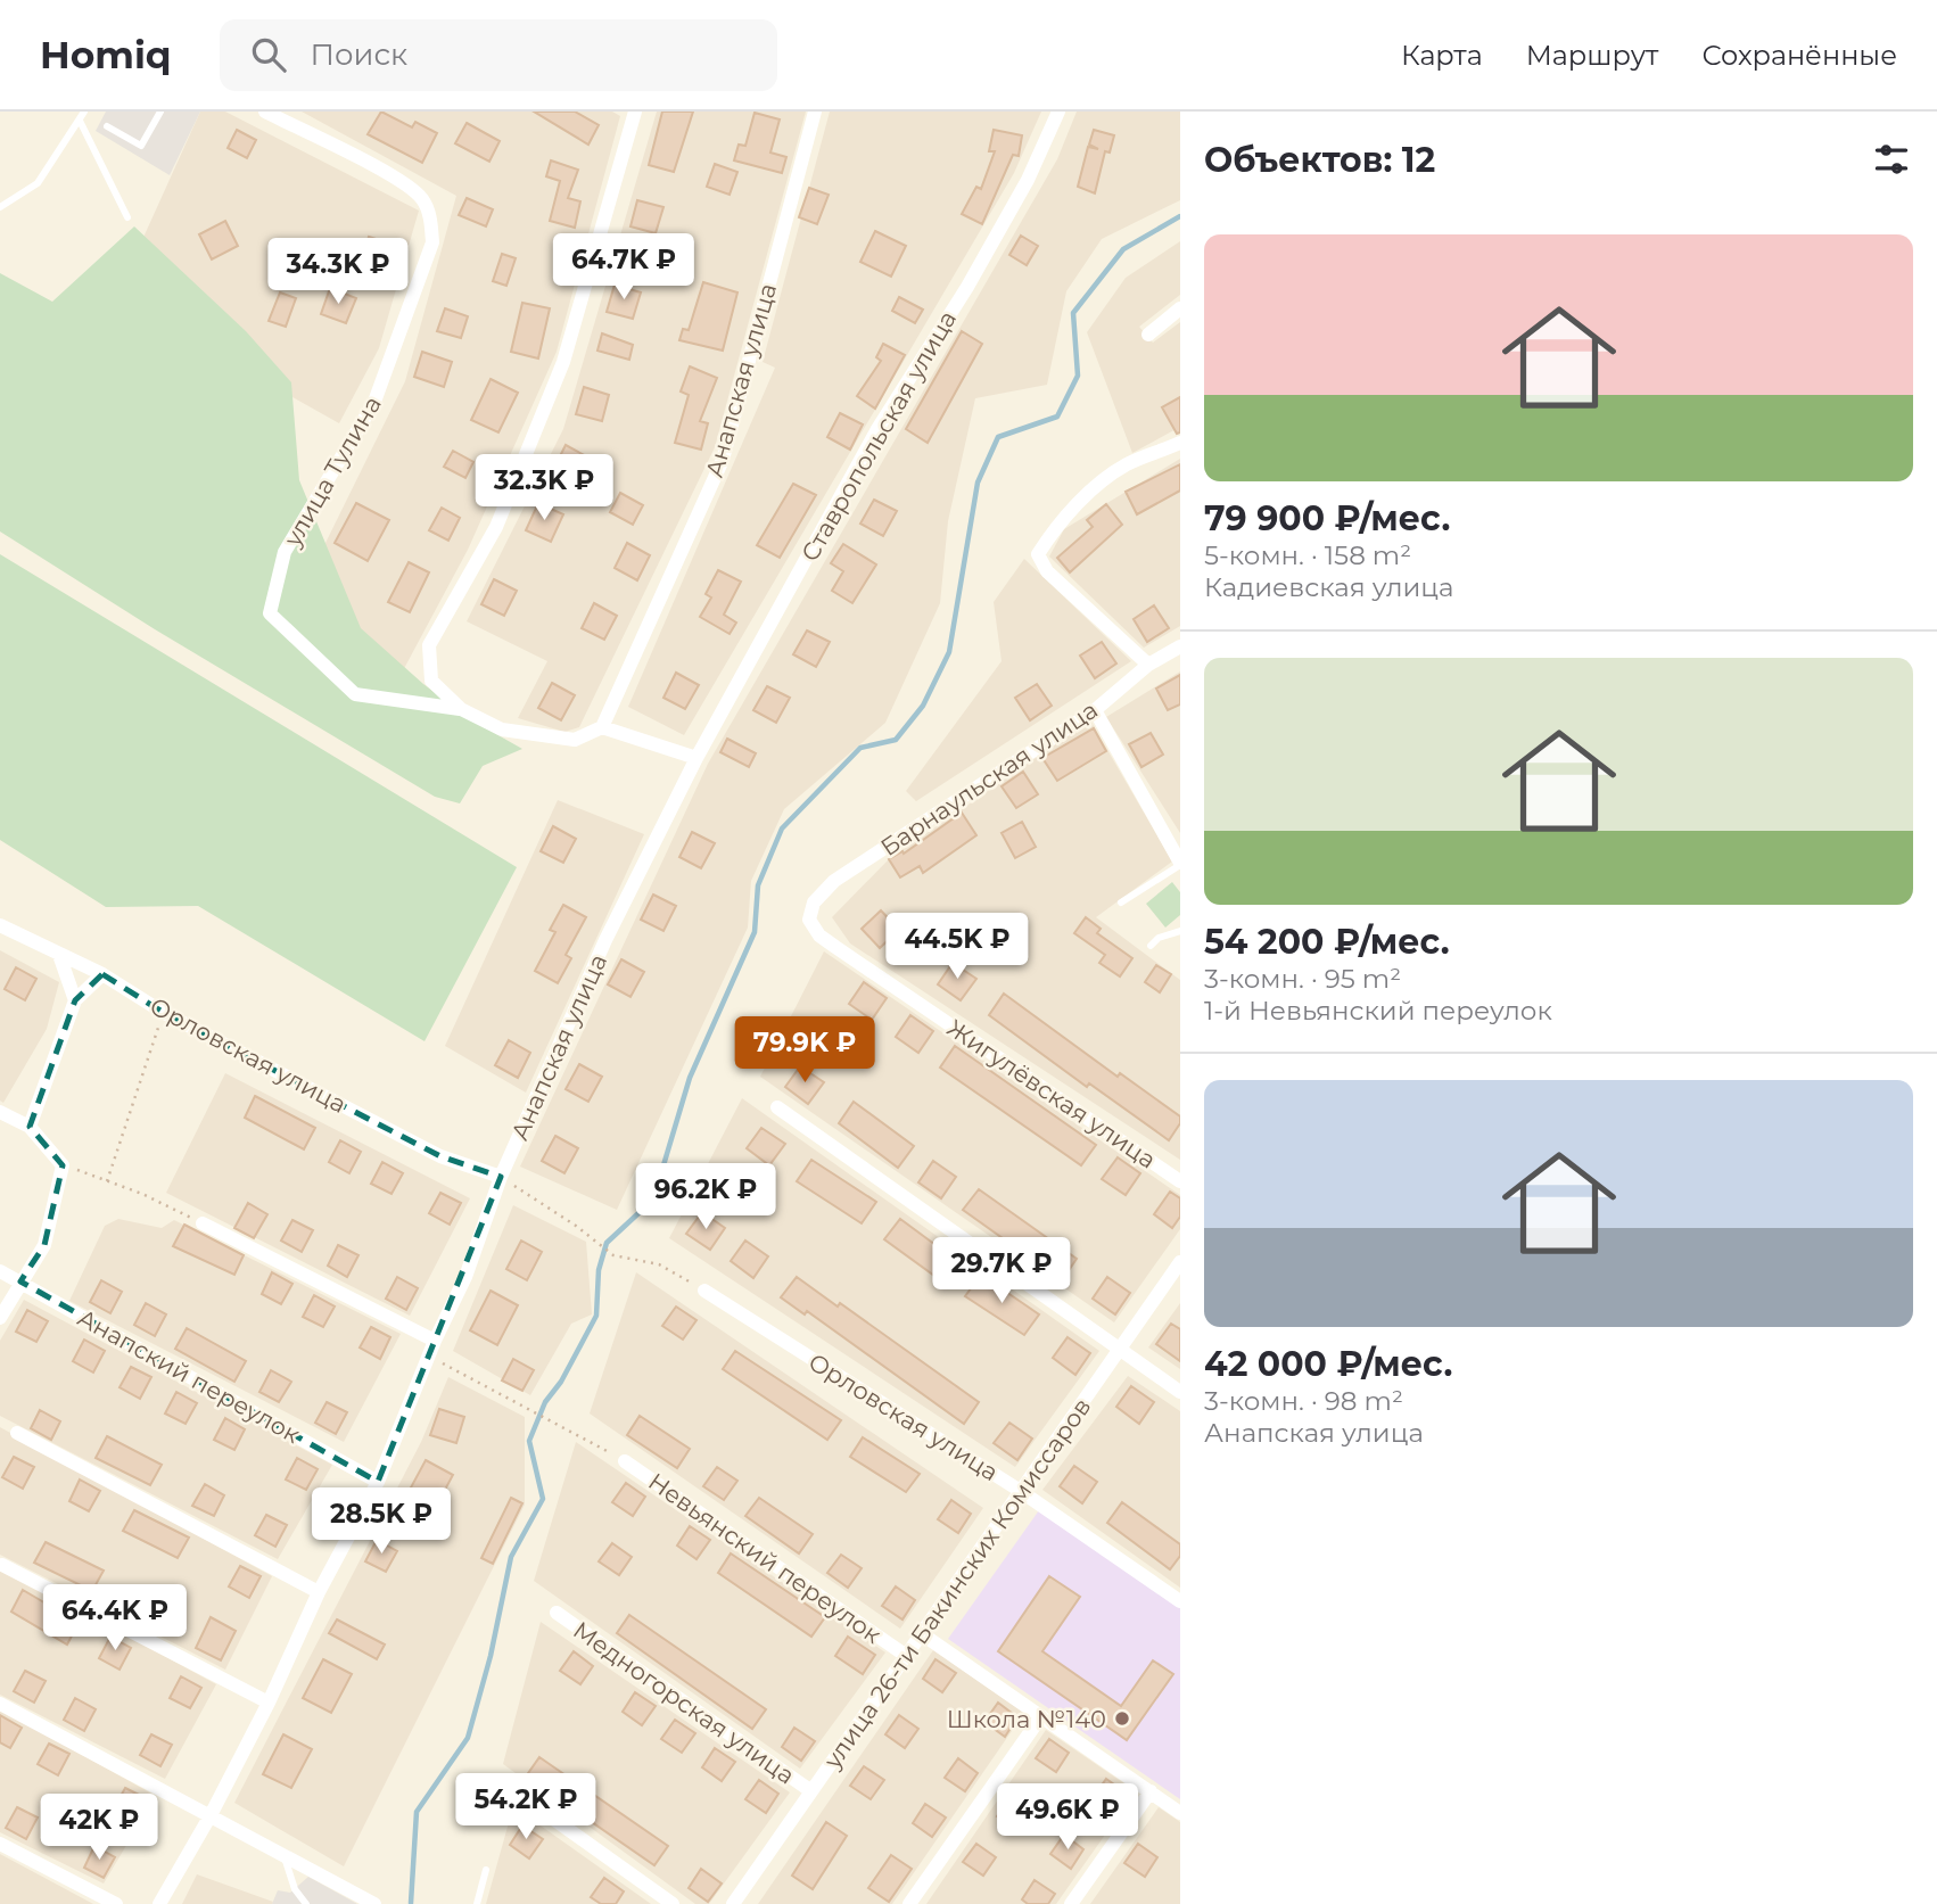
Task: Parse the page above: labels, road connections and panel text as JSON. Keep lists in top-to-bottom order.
{
  "streets": {
    "street": [
      "Анапская улица",
      "Ставропольская улица",
      "улица Тулина",
      "Барнаульская улица",
      "Орловская улица",
      "Жигулёвская улица",
      "Анапский переулок",
      "Невьянский переулок",
      "улица 26-ти Бакинских Комиссаров",
      "Медногорская улица"
    ]
  },
  "crossings": [
    ["Анапская улица", "Ставропольская улица"],
    ["Анапская улица", "Орловская улица"],
    ["Анапская улица", "Анапский переулок"],
    ["Барнаульская улица", "Жигулёвская улица"],
    ["Орловская улица", "улица 26-ти Бакинских Комиссаров"],
    ["Невьянский переулок", "улица 26-ти Бакинских Комиссаров"],
    ["улица 26-ти Бакинских Комиссаров", "Медногорская улица"]
  ],
  "places": ["Школа №140"],
  "page": {
    "header": "Homiq",
    "search": "Поиск",
    "nav": ["Карта", "Маршрут", "Сохранённые"],
    "heading": "Объектов: 12",
    "list": [
      {
        "name": "79 900 ₽/мес.",
        "note": "5-комн. · 158 m² · Кадиевская улица"
      },
      {
        "name": "54 200 ₽/мес.",
        "note": "3-комн. · 95 m² · 1-й Невьянский переулок"
      },
      {
        "name": "42 000 ₽/мес.",
        "note": "3-комн. · 98 m² · Анапская улица"
      }
    ],
    "price": [
      "64.7K ₽",
      "34.3K ₽",
      "32.3K ₽",
      "44.5K ₽",
      "79.9K ₽",
      "96.2K ₽",
      "29.7K ₽",
      "28.5K ₽",
      "64.4K ₽",
      "54.2K ₽",
      "49.6K ₽",
      "42K ₽"
    ]
  }
}
